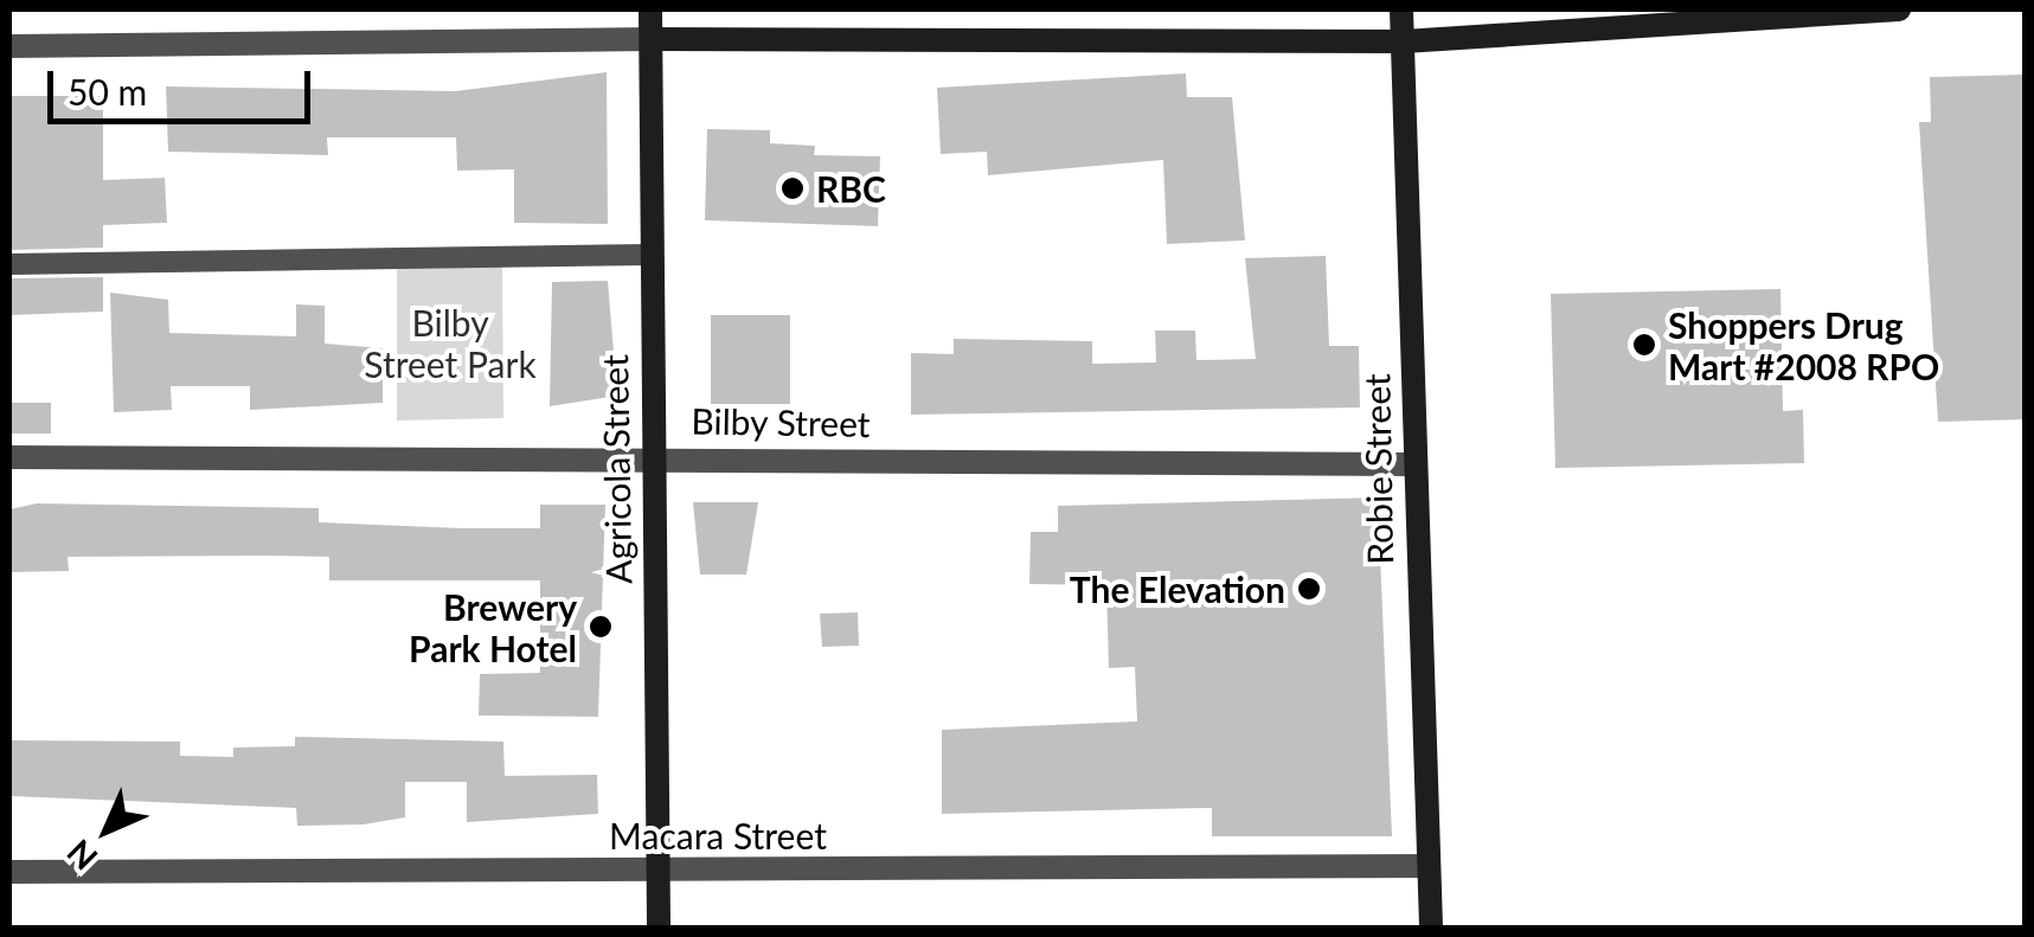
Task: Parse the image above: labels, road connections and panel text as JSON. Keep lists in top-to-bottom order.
{
  "streets": {
    "street": [
      "Bilby Street",
      "Agricola Street",
      "Robie Street",
      "Macara Street"
    ]
  },
  "crossings": [
    ["Bilby Street", "Agricola Street"],
    ["Bilby Street", "Robie Street"],
    ["Agricola Street", "Macara Street"],
    ["Robie Street", "Macara Street"]
  ],
  "parks": ["Bilby Street Park"],
  "places": [
    "RBC",
    "Shoppers Drug Mart #2008 RPO",
    "The Elevation",
    "Brewery Park Hotel"
  ],
  "scale_bar": "50 m",
  "north": "bottom left"
}
